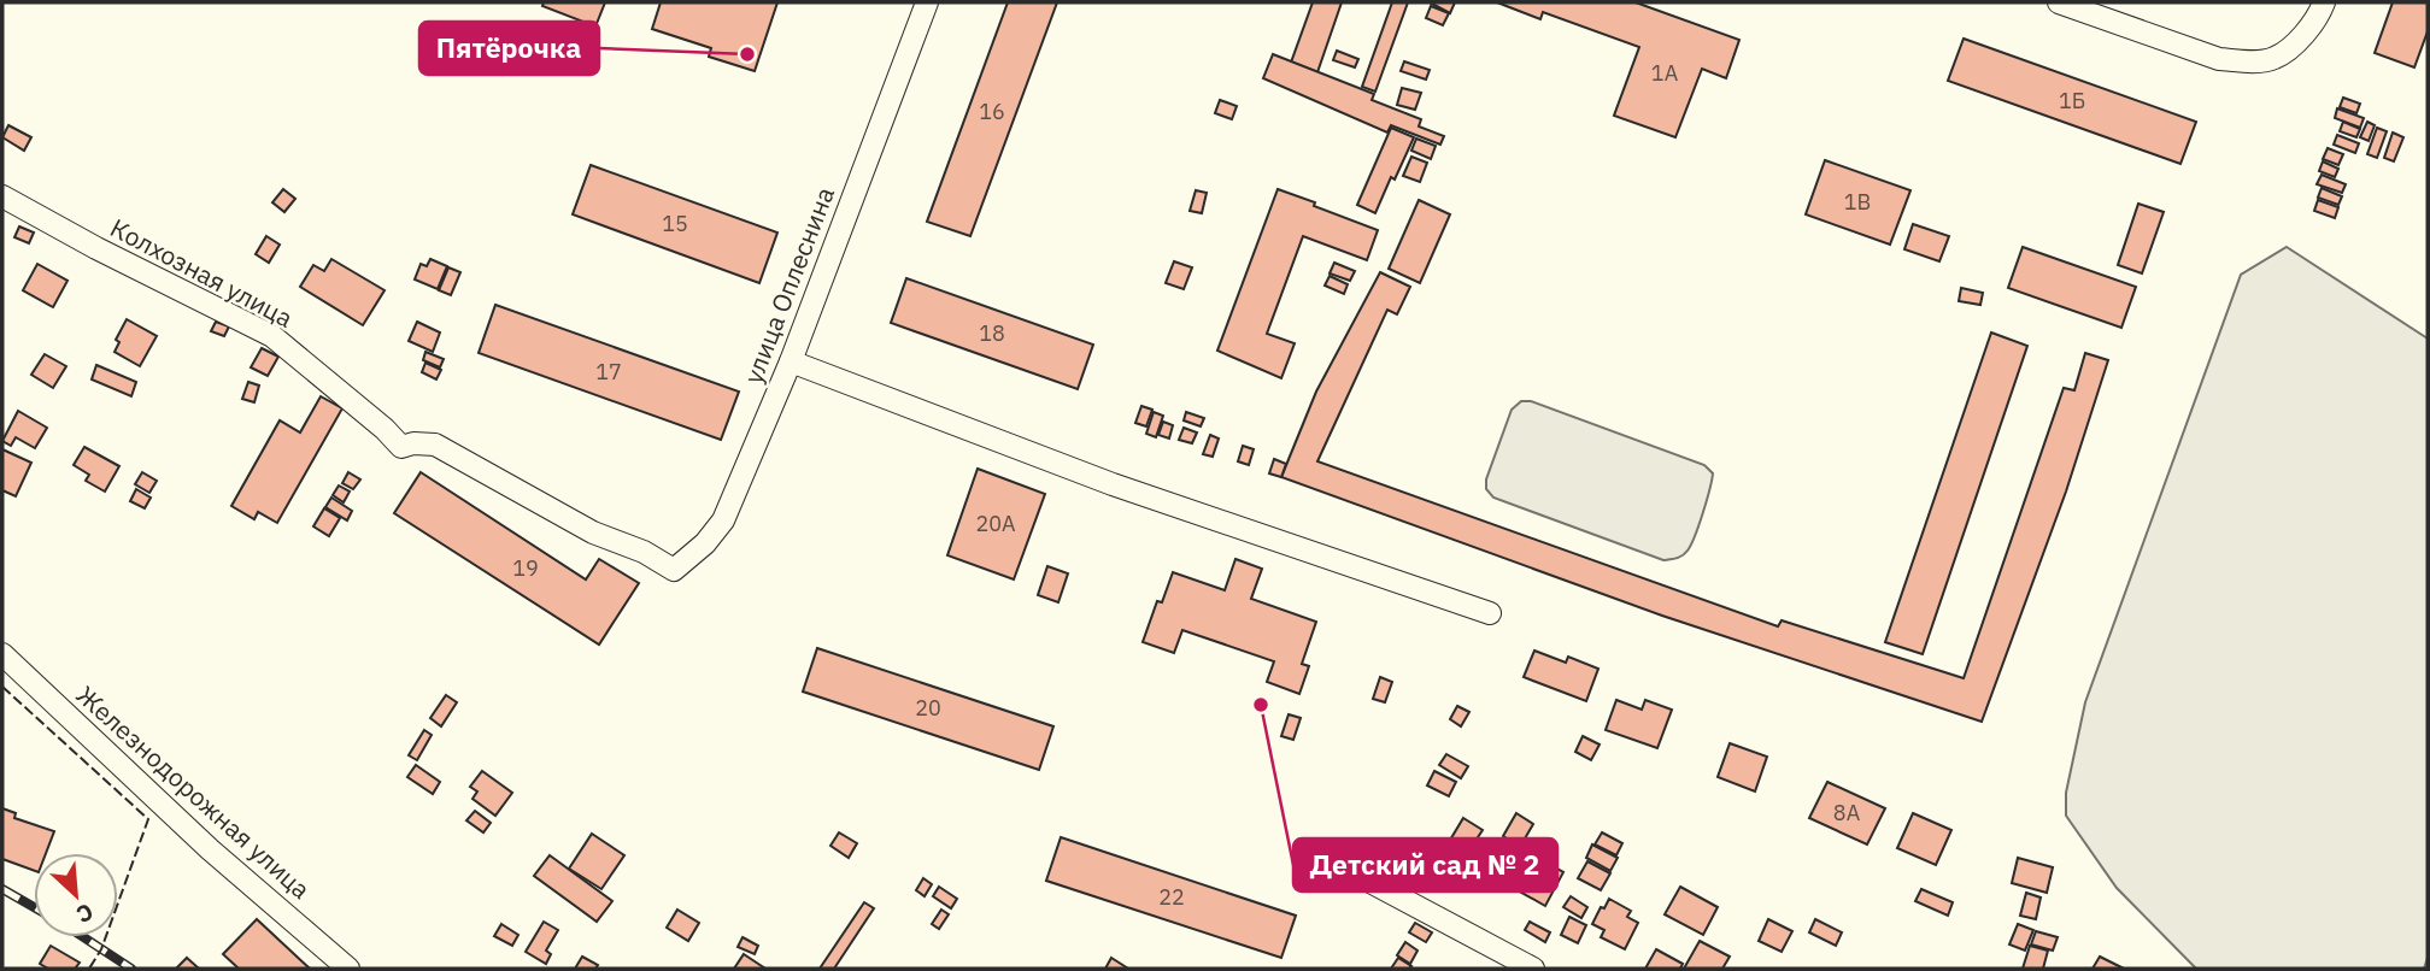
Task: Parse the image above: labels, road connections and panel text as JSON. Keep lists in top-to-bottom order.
{
  "streets": {
    "street": ["Колхозная улица", "улица Оплеснина", "Железнодорожная улица"]
  },
  "crossings": [
    ["Колхозная улица", "улица Оплеснина"]
  ],
  "places": ["Пятёрочка", "Детский сад № 2"],
  "house_numbers": [
    "1А",
    "1Б",
    "16",
    "1В",
    "15",
    "18",
    "17",
    "20А",
    "19",
    "20",
    "8А",
    "22"
  ],
  "north": "bottom right"
}
